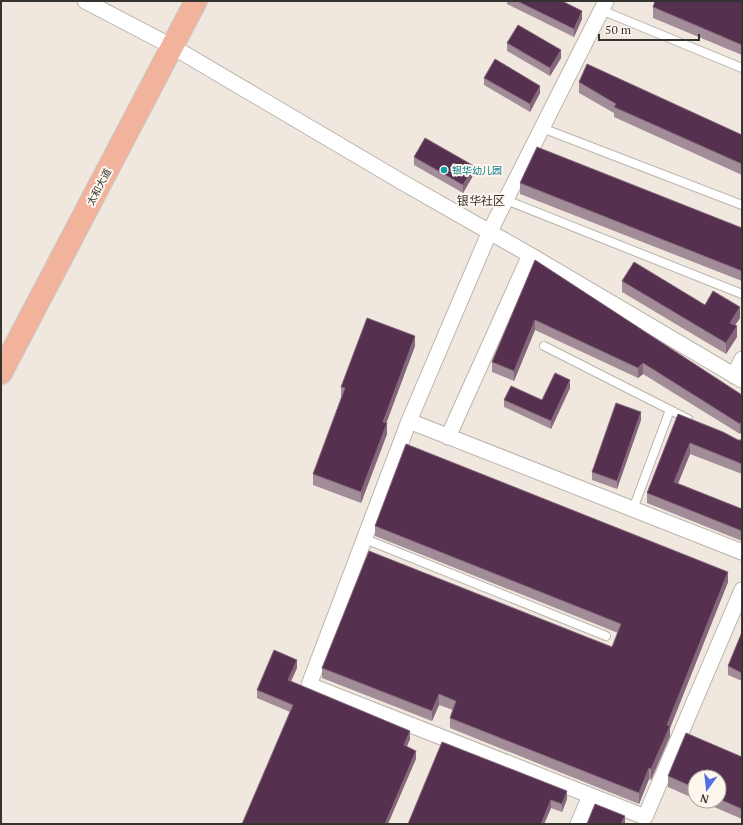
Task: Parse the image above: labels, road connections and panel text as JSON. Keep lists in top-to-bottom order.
{
  "streets": {
    "main road": ["太和大道"]
  },
  "districts": ["银华社区"],
  "places": ["银华幼儿园"],
  "scale_bar": "50 m",
  "north": "bottom"
}
